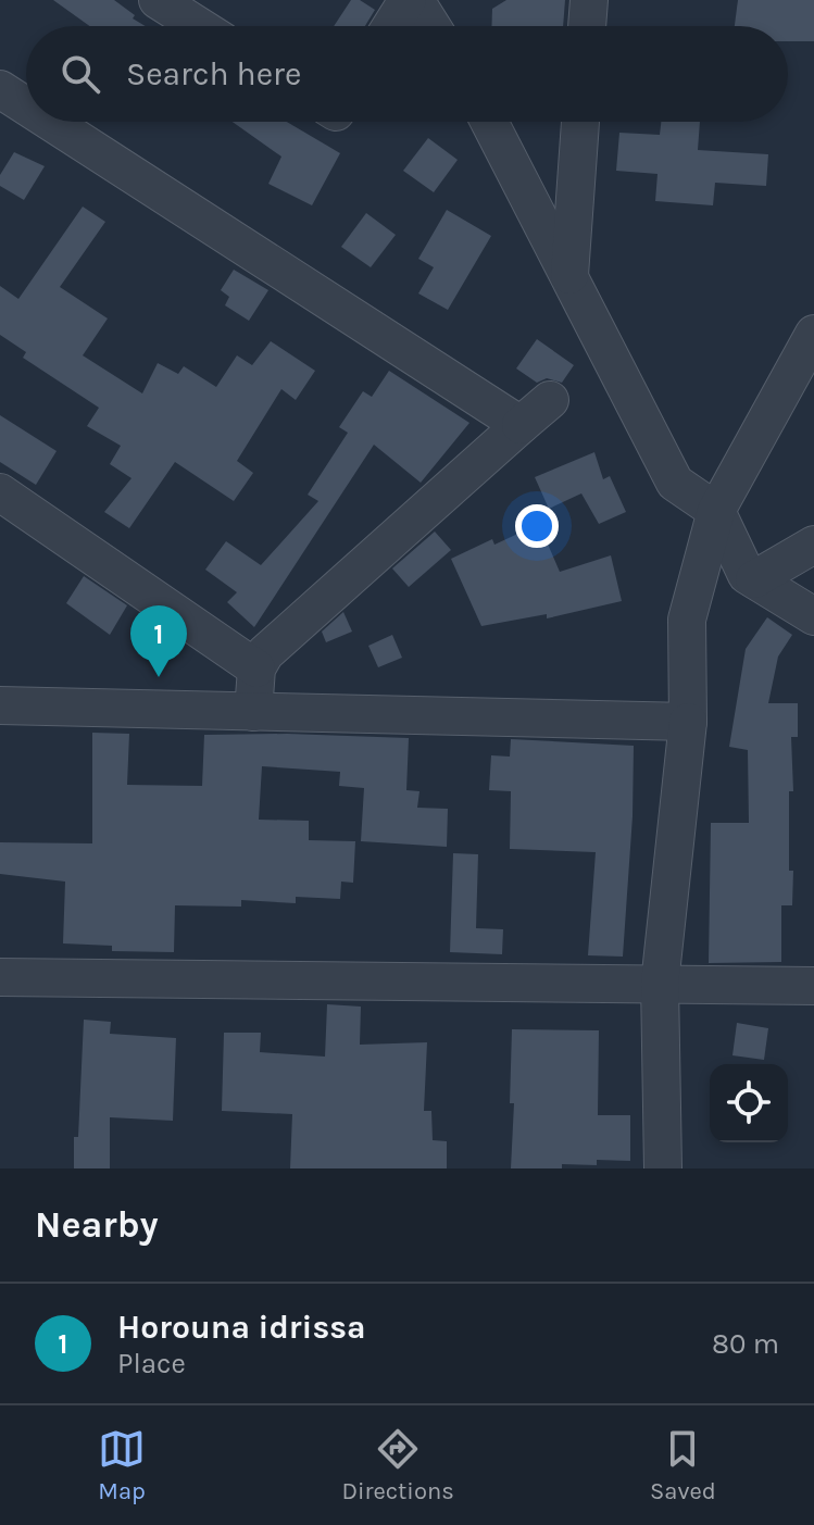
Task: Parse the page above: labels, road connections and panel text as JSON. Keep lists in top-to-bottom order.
{
  "page": {
    "search": "Search here",
    "pins": "1",
    "heading": "Nearby",
    "list": [
      {
        "mark": "1",
        "name": "Horouna idrissa",
        "note": "Place",
        "value": "80 m"
      }
    ],
    "nav": ["Map", "Directions", "Saved"]
  }
}
